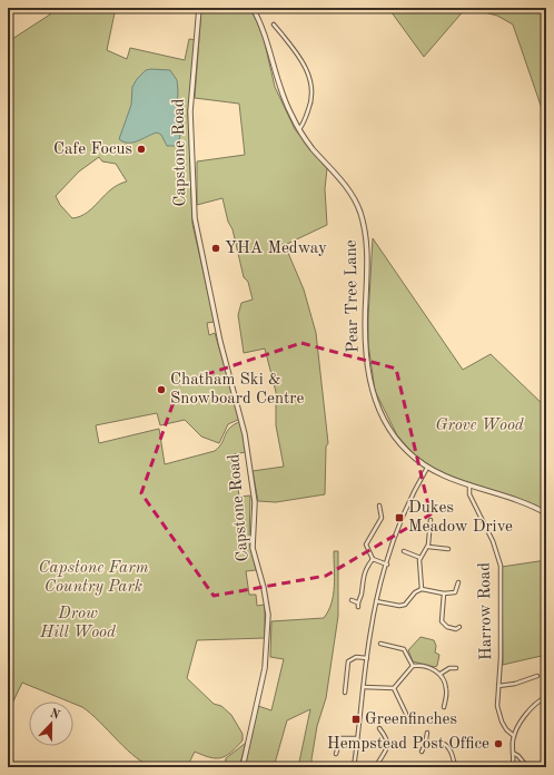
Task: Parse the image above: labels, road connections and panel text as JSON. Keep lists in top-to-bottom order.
{
  "streets": {
    "street": ["Capstone Road", "Pear Tree Lane", "Harrow Road"]
  },
  "crossings": [
    ["Pear Tree Lane", "Harrow Road"]
  ],
  "parks": ["Grove Wood", "Capstone Farm Country Park", "Drow Hill Wood"],
  "places": {
    "other": [
      "Cafe Focus",
      "YHA Medway",
      "Chatham Ski & Snowboard Centre",
      "Hempstead Post Office"
    ],
    "transit": ["Dukes Meadow Drive", "Greenfinches"]
  },
  "north": "top"
}
